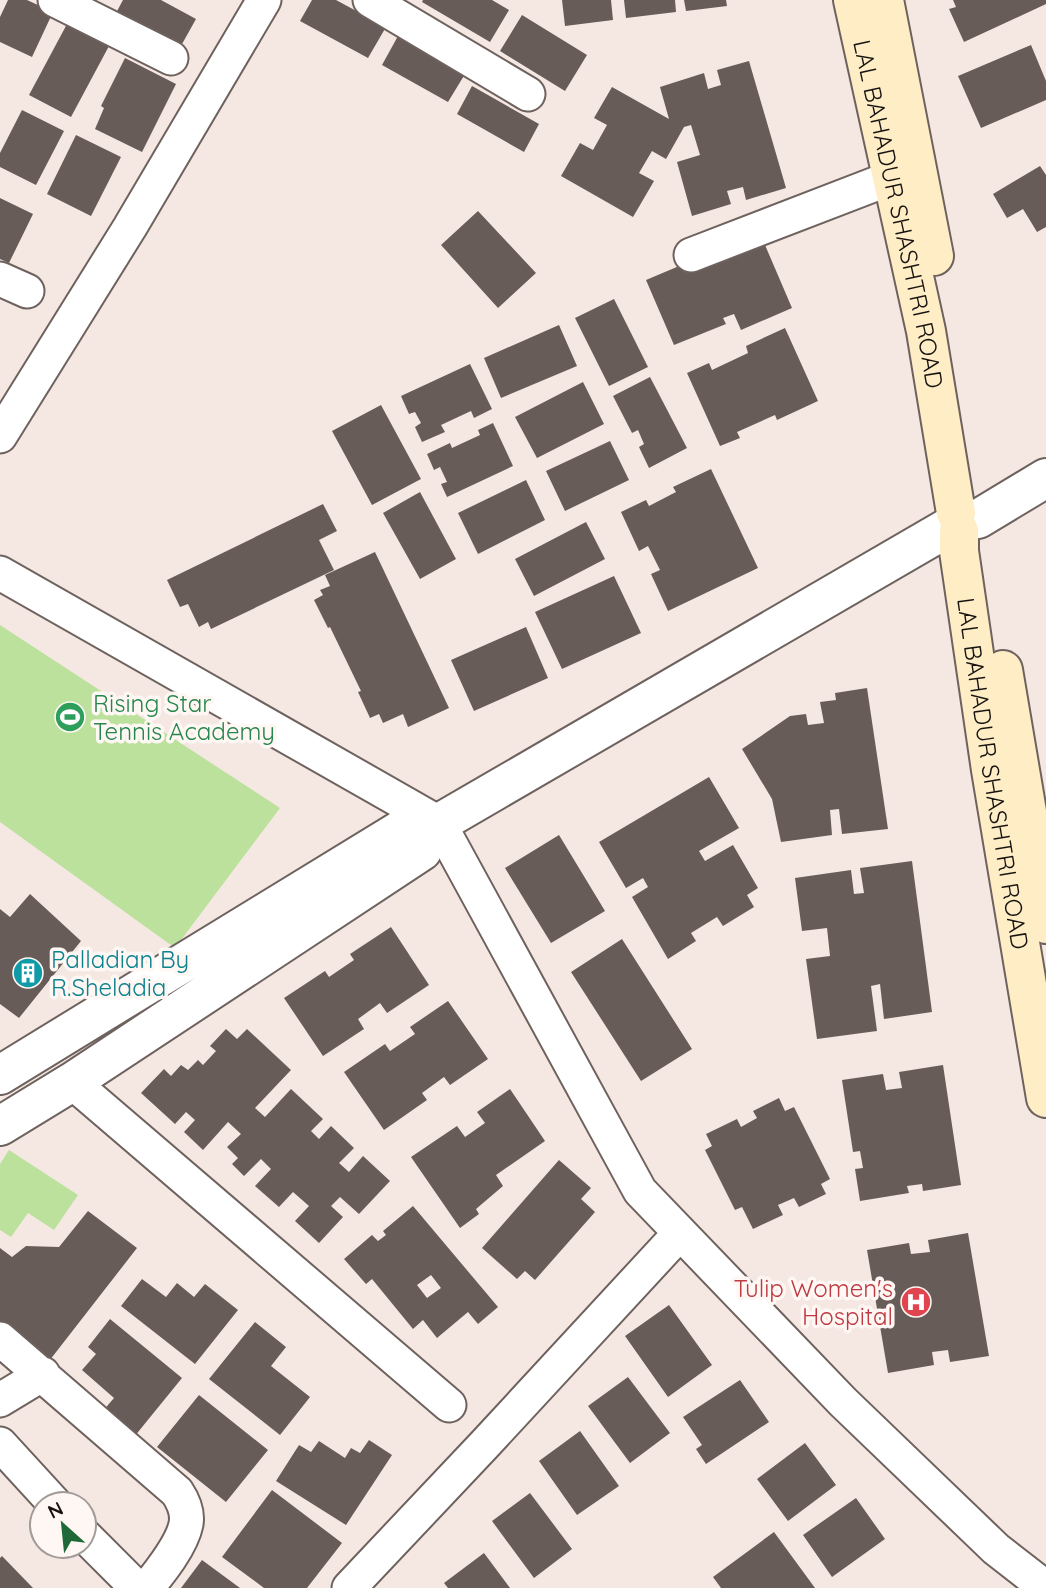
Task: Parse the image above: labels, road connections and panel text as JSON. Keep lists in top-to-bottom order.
{
  "streets": {
    "main road": ["LAL BAHADUR SHASHTRI ROAD"]
  },
  "places": {
    "sports": ["Rising Star Tennis Academy"],
    "building": ["Palladian By R.Sheladia"],
    "hospital": ["Tulip Women's Hospital"]
  },
  "north": "top left"
}
